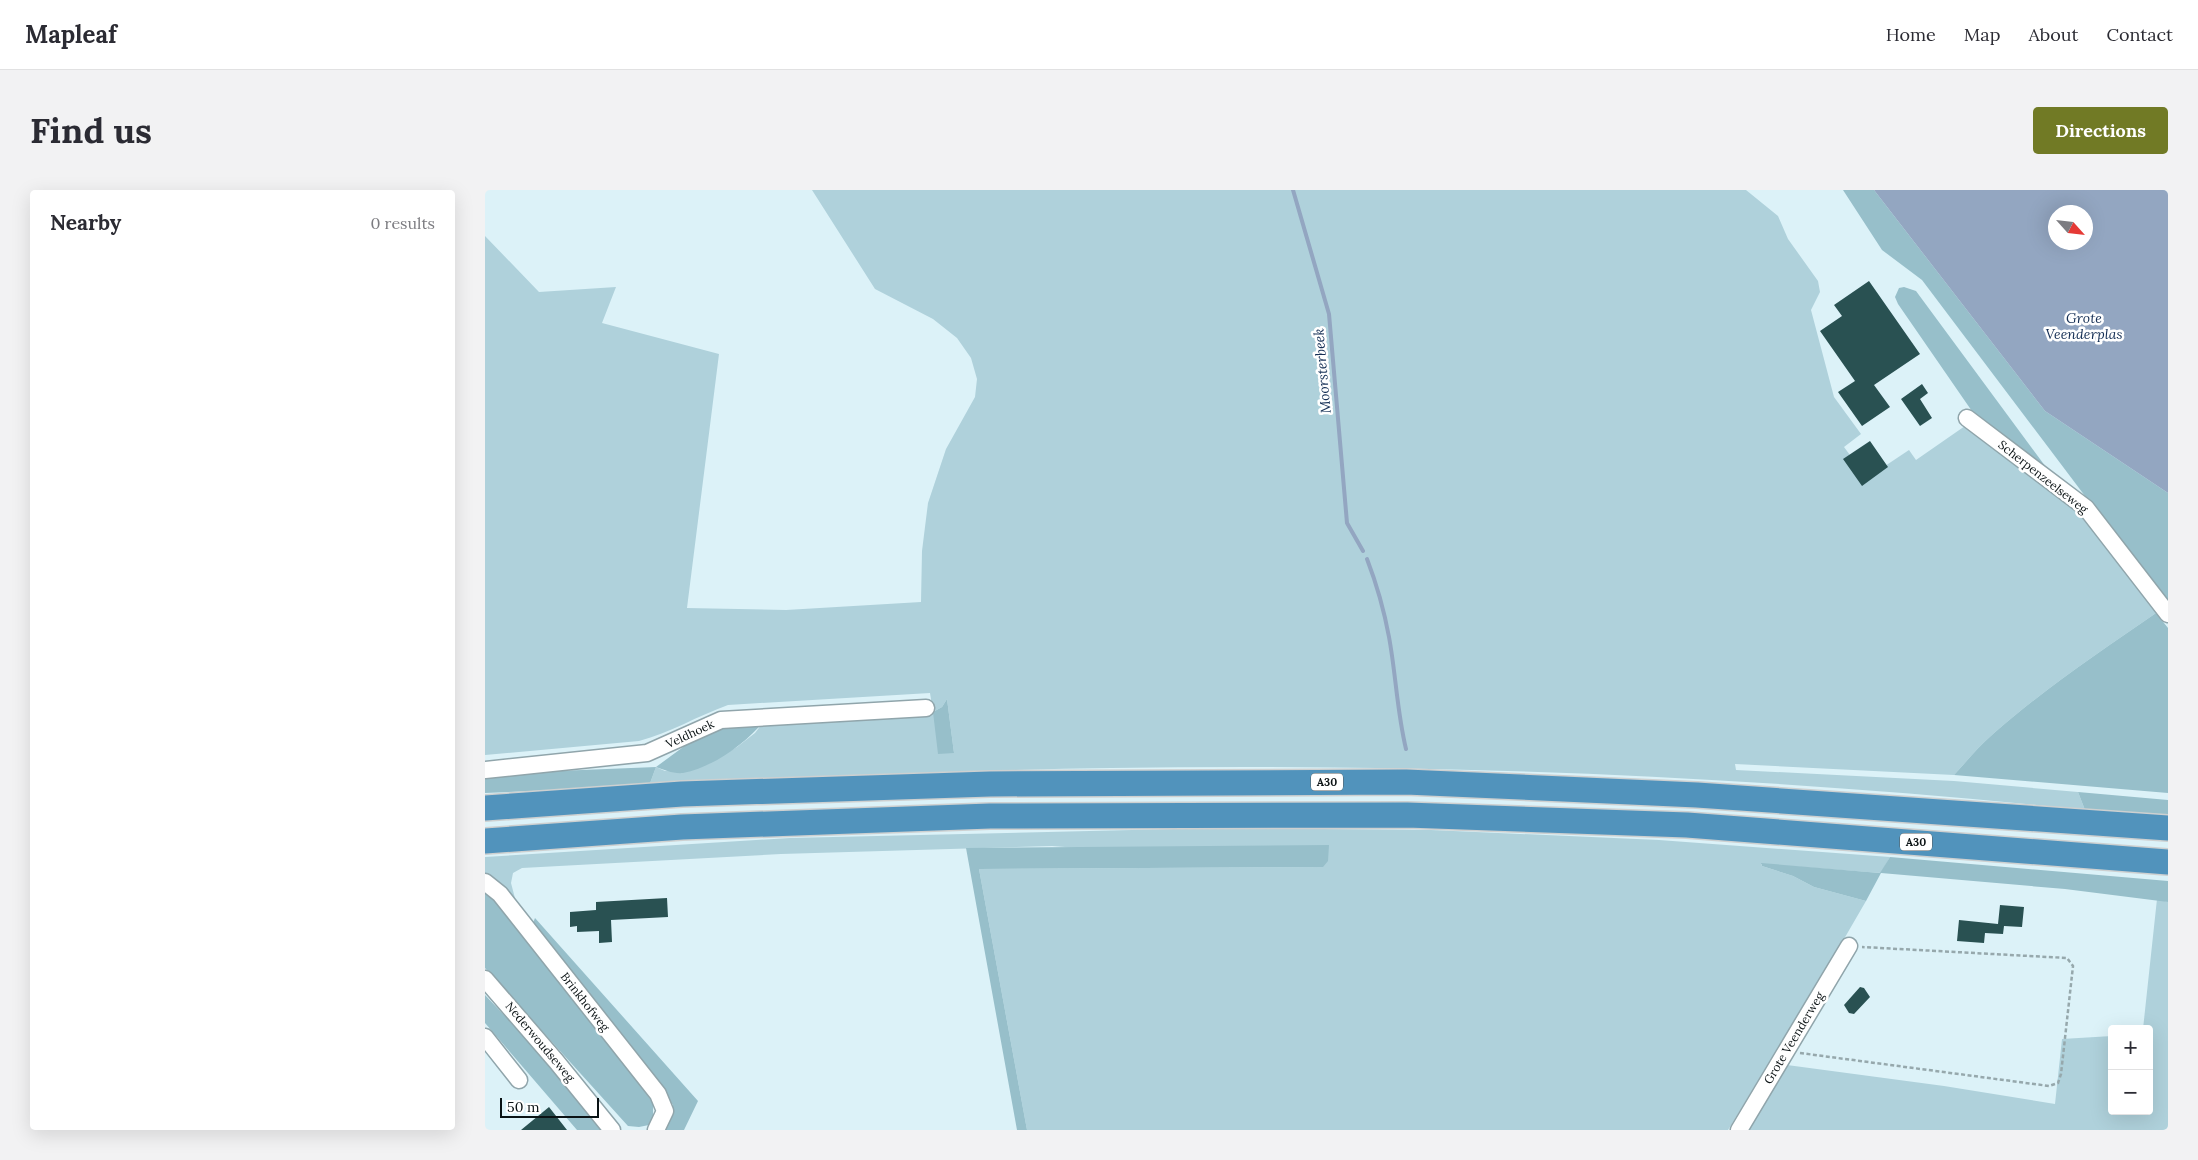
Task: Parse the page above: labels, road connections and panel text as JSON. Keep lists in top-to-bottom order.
{
  "streets": {
    "highway": ["A30"],
    "street": [
      "Scherpenzeelseweg",
      "Veldhoek",
      "Brinkhofweg",
      "Grote Veenderweg",
      "Nederwoudseweg"
    ]
  },
  "water": ["Grote Veenderplas", "Moorsterbeek"],
  "scale_bar": "50 m",
  "north": "bottom right",
  "page": {
    "header": "Mapleaf",
    "nav": [
      "Home",
      "Map",
      "About",
      "Contact"
    ],
    "buttons": "Directions",
    "title": "Find us",
    "heading": ["Nearby", "0 results"],
    "map_buttons": ["+", "−"],
    "scale": "50 m"
  }
}
